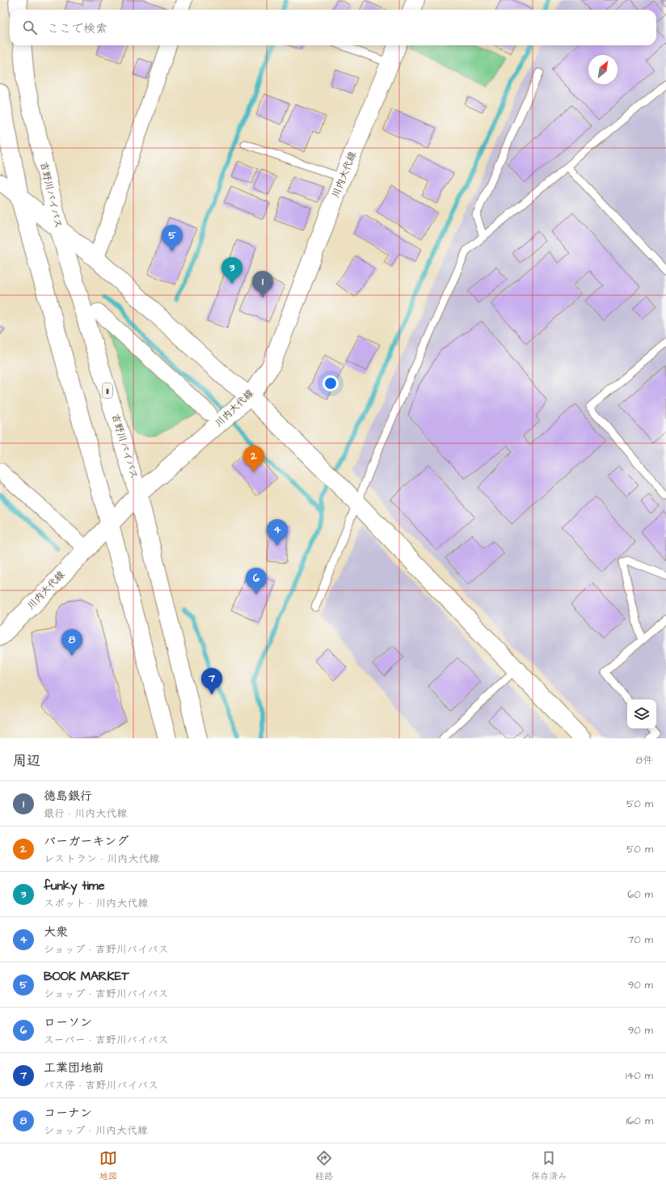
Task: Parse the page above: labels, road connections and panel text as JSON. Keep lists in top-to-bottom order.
{
  "streets": {
    "main road": ["川内大代線", "吉野川バイパス", "11"]
  },
  "crossings": [
    ["川内大代線", "吉野川バイパス"]
  ],
  "north": "top right",
  "page": {
    "search": "ここで検索",
    "pins": [
      "5",
      "3",
      "1",
      "2",
      "4",
      "6",
      "8",
      "7"
    ],
    "heading": ["周辺", "8件"],
    "list": [
      {
        "mark": "1",
        "name": "徳島銀行",
        "note": "銀行 · 川内大代線",
        "value": "50 m"
      },
      {
        "mark": "2",
        "name": "バーガーキング",
        "note": "レストラン · 川内大代線",
        "value": "50 m"
      },
      {
        "mark": "3",
        "name": "funky time",
        "note": "スポット · 川内大代線",
        "value": "60 m"
      },
      {
        "mark": "4",
        "name": "大衆",
        "note": "ショップ · 吉野川バイパス",
        "value": "70 m"
      },
      {
        "mark": "5",
        "name": "BOOK MARKET",
        "note": "ショップ · 吉野川バイパス",
        "value": "90 m"
      },
      {
        "mark": "6",
        "name": "ローソン",
        "note": "スーパー · 吉野川バイパス",
        "value": "90 m"
      },
      {
        "mark": "7",
        "name": "工業団地前",
        "note": "バス停 · 吉野川バイパス",
        "value": "140 m"
      },
      {
        "mark": "8",
        "name": "コーナン",
        "note": "ショップ · 川内大代線",
        "value": "160 m"
      }
    ],
    "nav": ["地図", "経路", "保存済み"]
  }
}
